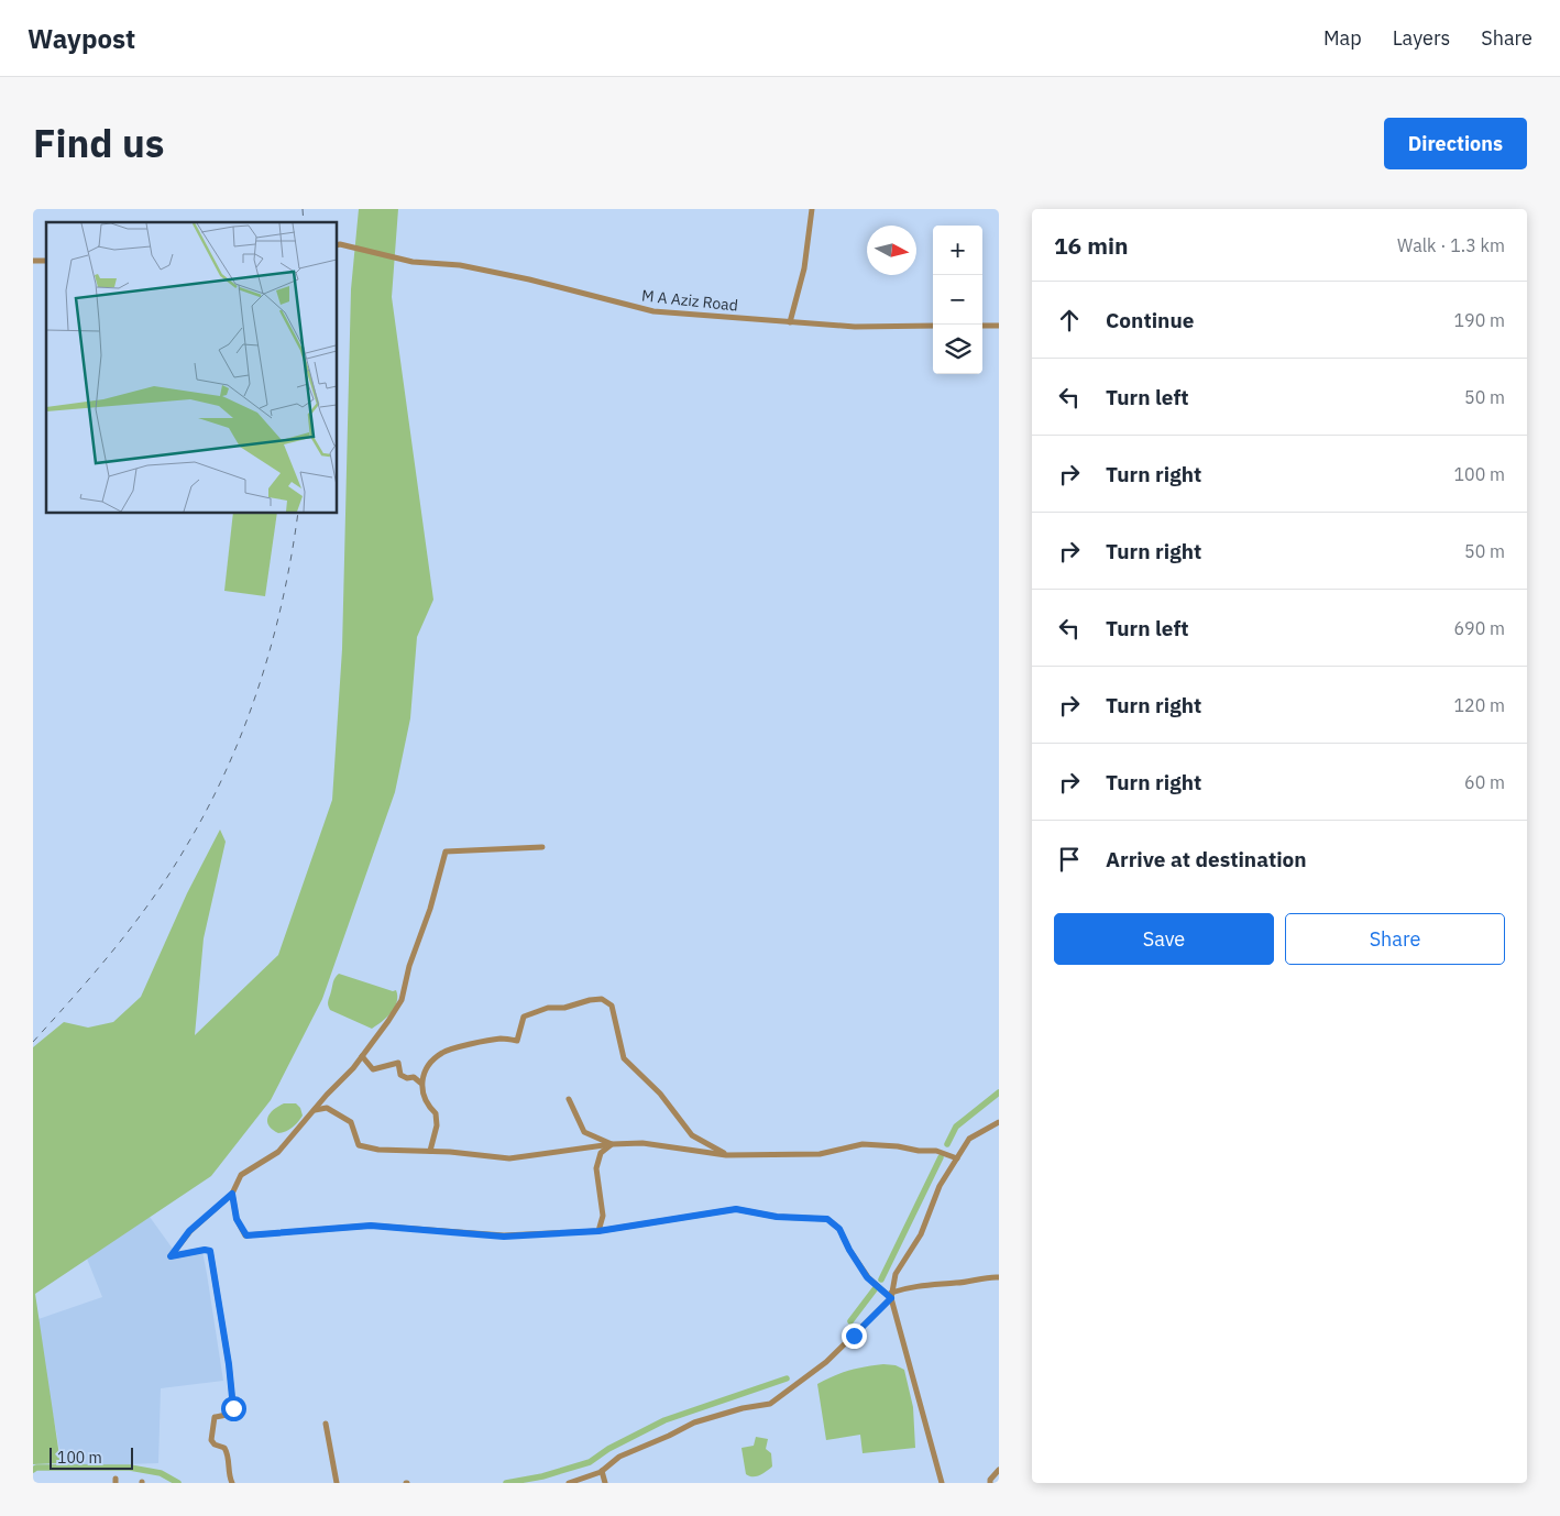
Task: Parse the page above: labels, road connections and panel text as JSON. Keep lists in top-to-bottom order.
{
  "streets": {
    "street": ["M A Aziz Road"]
  },
  "scale_bar": "100 m",
  "north": "right",
  "page": {
    "header": "Waypost",
    "nav": ["Map", "Layers", "Share"],
    "title": "Find us",
    "buttons": [
      "Directions",
      ["Save", "Share"]
    ],
    "heading": ["16 min", "Walk · 1.3 km"],
    "map_buttons": ["+", "−"],
    "list": [
      ["Continue", "190 m"],
      ["Turn left", "50 m"],
      ["Turn right", "100 m"],
      ["Turn right", "50 m"],
      ["Turn left", "690 m"],
      ["Turn right", "120 m"],
      ["Turn right", "60 m"],
      "Arrive at destination"
    ],
    "scale": "100 m"
  }
}
